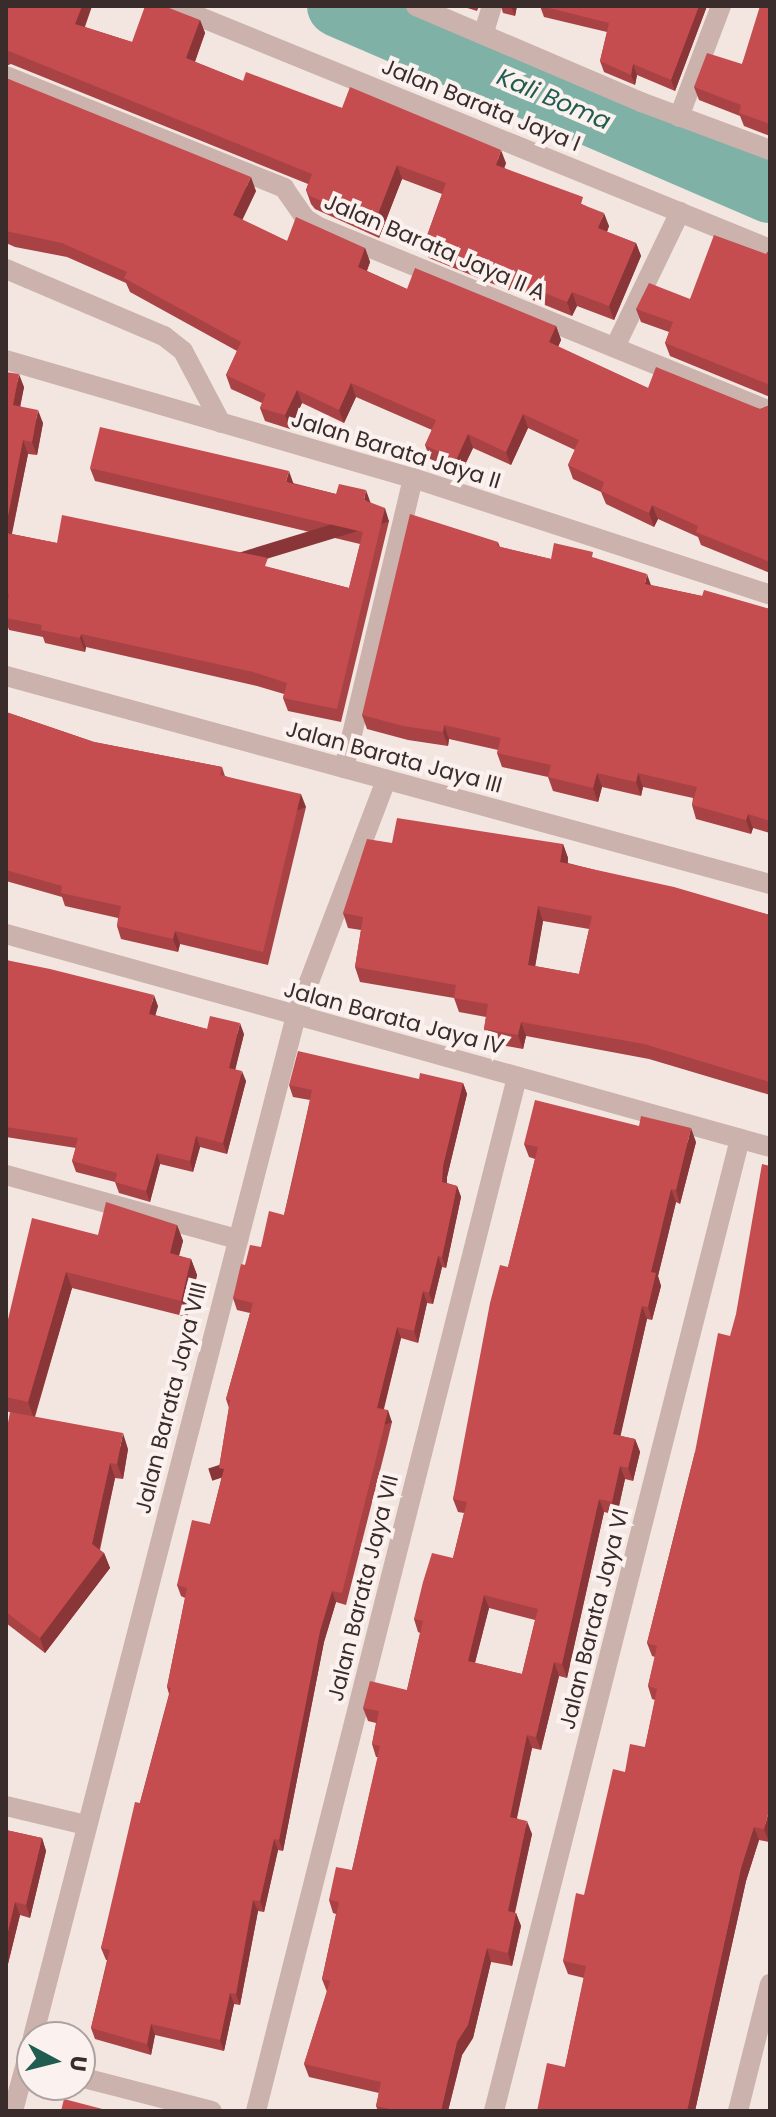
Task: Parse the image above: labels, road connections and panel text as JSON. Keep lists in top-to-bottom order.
{
  "streets": {
    "street": [
      "Jalan Barata Jaya I",
      "Jalan Barata Jaya II A",
      "Jalan Barata Jaya II",
      "Jalan Barata Jaya III",
      "Jalan Barata Jaya IV",
      "Jalan Barata Jaya VIII",
      "Jalan Barata Jaya VII",
      "Jalan Barata Jaya VI"
    ]
  },
  "crossings": [
    ["Jalan Barata Jaya III", "Jalan Barata Jaya VIII"],
    ["Jalan Barata Jaya IV", "Jalan Barata Jaya VIII"],
    ["Jalan Barata Jaya IV", "Jalan Barata Jaya VII"],
    ["Jalan Barata Jaya IV", "Jalan Barata Jaya VI"]
  ],
  "water": ["Kali Boma"],
  "north": "right"
}
